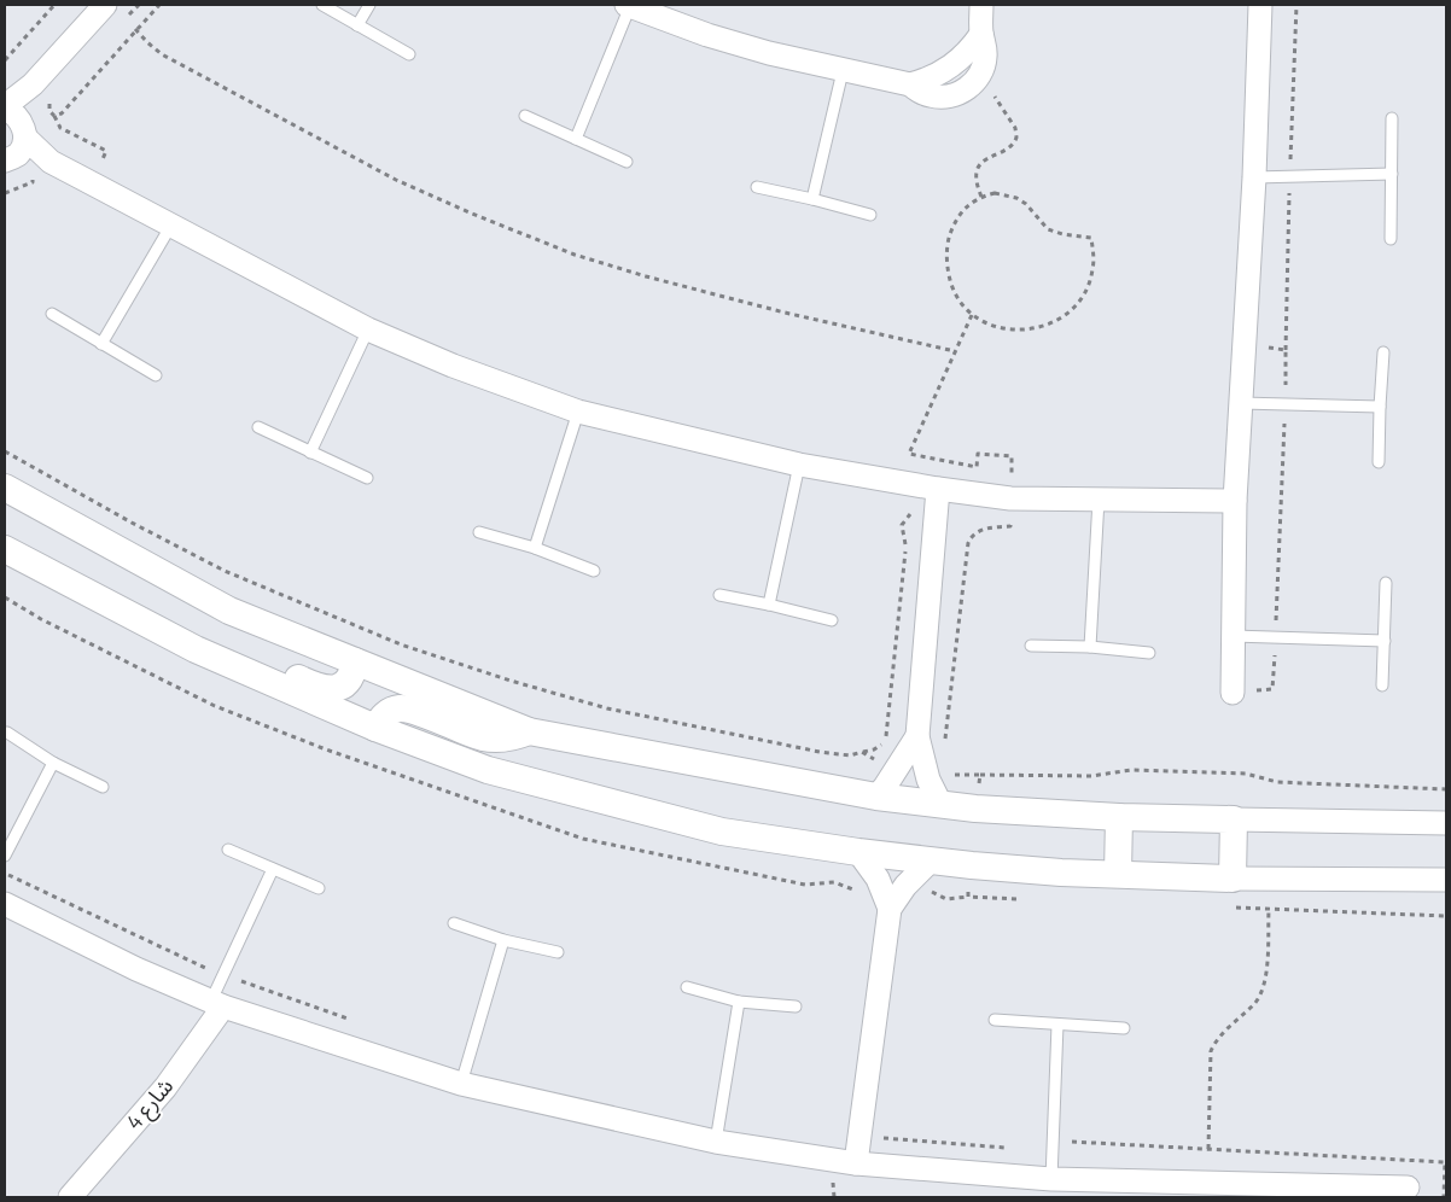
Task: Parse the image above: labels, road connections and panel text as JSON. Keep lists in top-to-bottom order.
{
  "streets": {
    "street": ["شارع 4"]
  }
}
